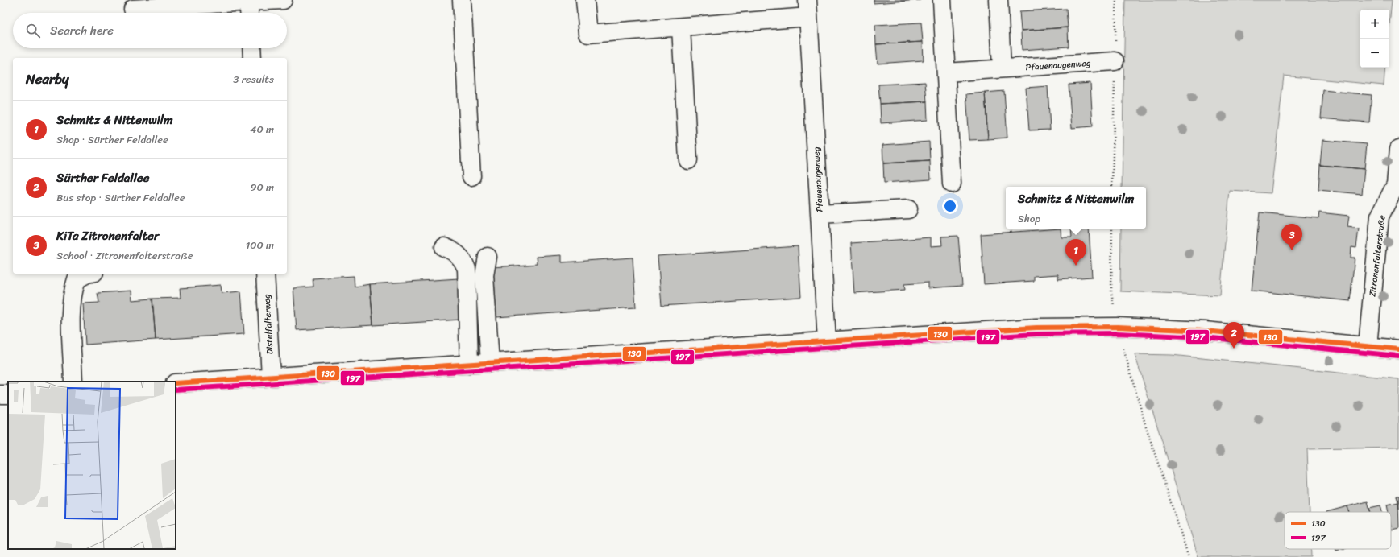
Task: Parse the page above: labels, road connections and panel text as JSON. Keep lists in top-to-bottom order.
{
  "streets": {
    "street": ["Pfauenaugenweg", "Zitronenfalterstraße", "Distelfalterweg"]
  },
  "lines": ["transit line 130", "transit line 197"],
  "legend": ["130", "197"],
  "page": {
    "map_buttons": ["+", "−"],
    "search": "Search here",
    "heading": ["Nearby", "3 results"],
    "list": [
      {
        "mark": "1",
        "name": "Schmitz & Nittenwilm",
        "note": "Shop · Sürther Feldallee",
        "value": "40 m"
      },
      {
        "mark": "2",
        "name": "Sürther Feldallee",
        "note": "Bus stop · Sürther Feldallee",
        "value": "90 m"
      },
      {
        "mark": "3",
        "name": "KiTa Zitronenfalter",
        "note": "School · Zitronenfalterstraße",
        "value": "100 m"
      }
    ],
    "popup": ["Schmitz & Nittenwilm", "Shop"],
    "pins": ["3", "1", "2"]
  }
}
